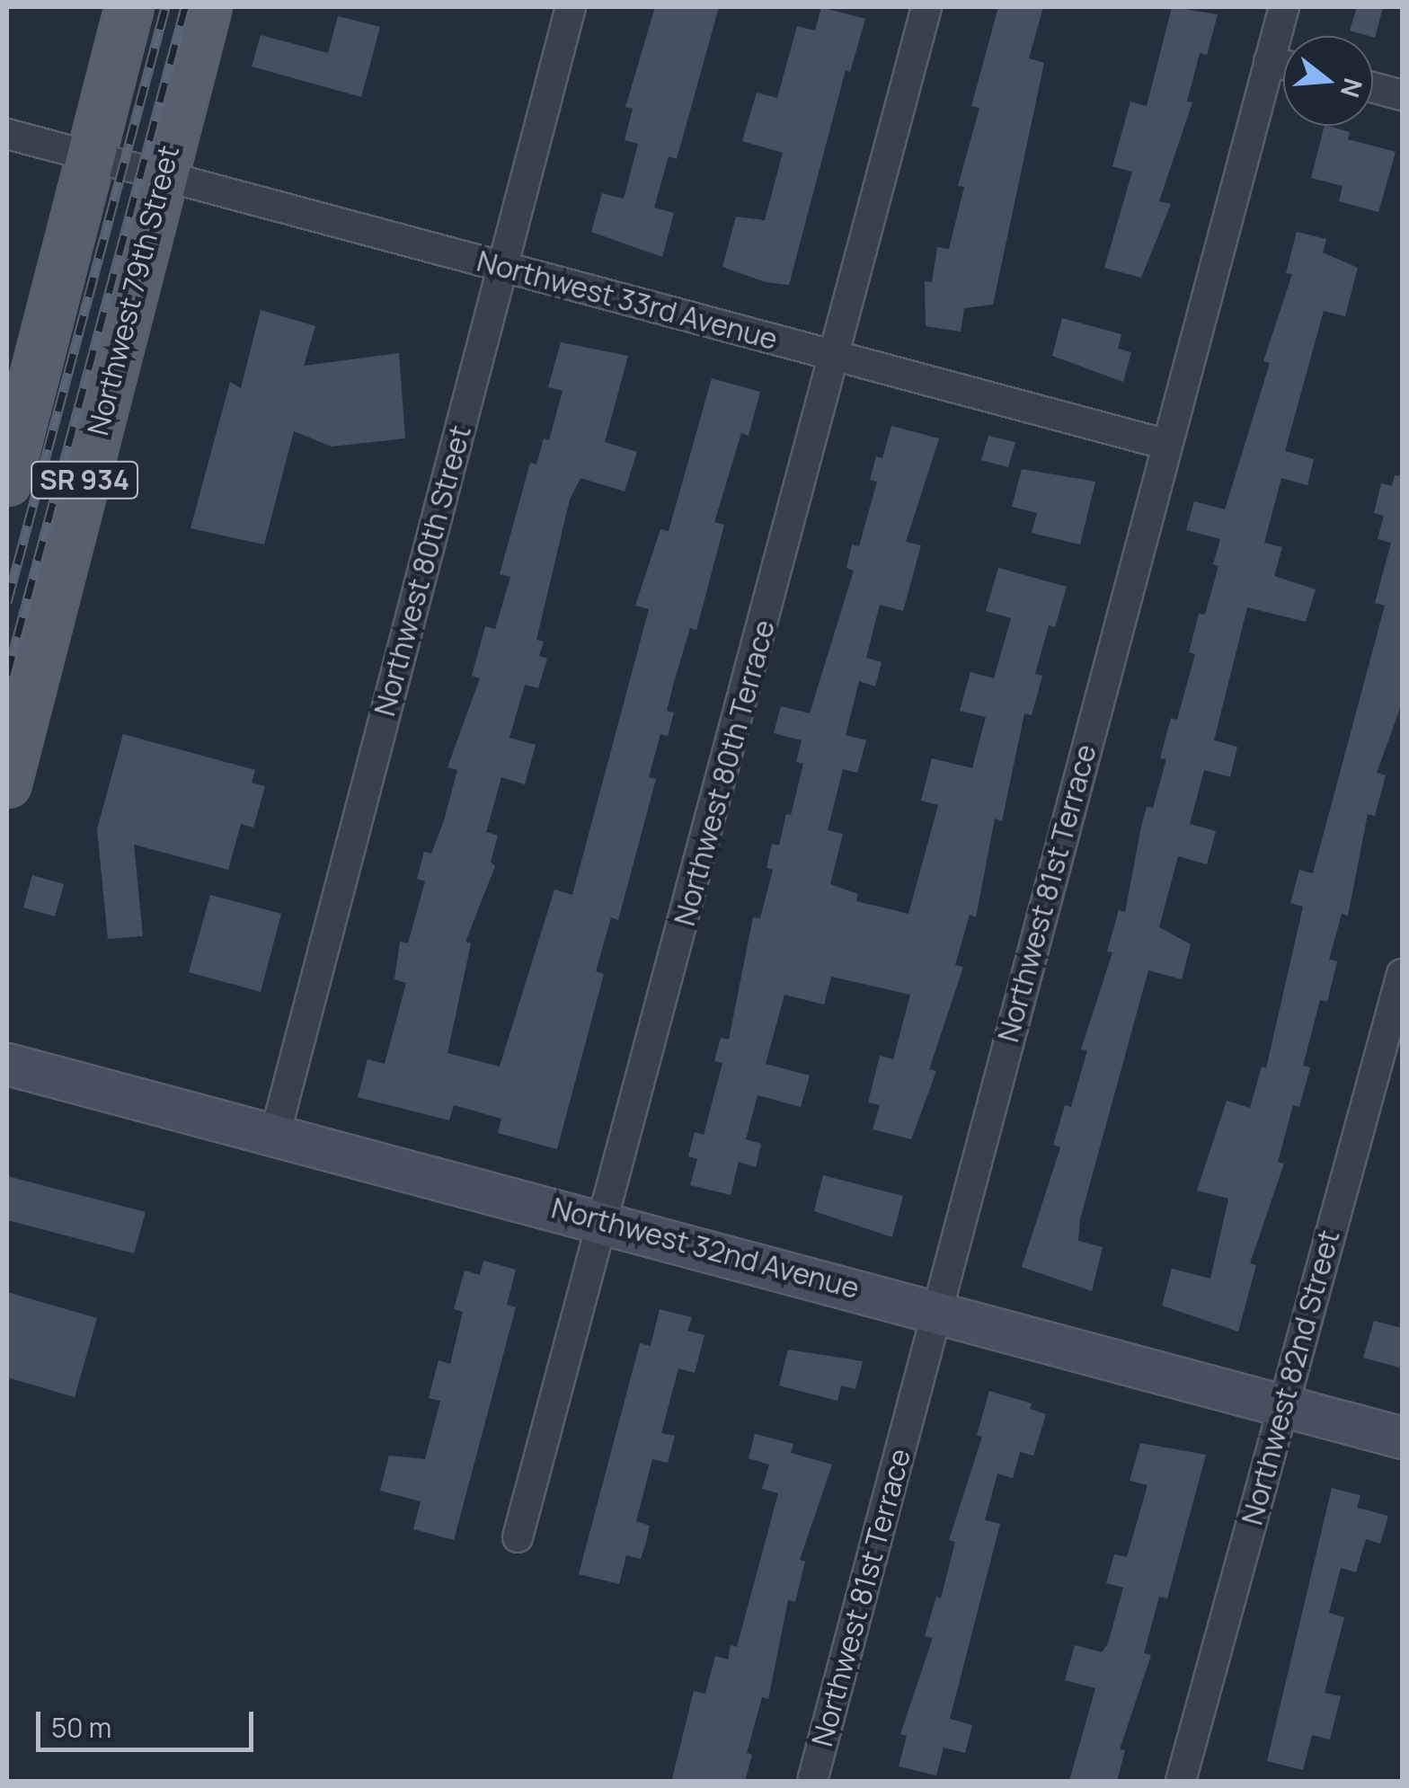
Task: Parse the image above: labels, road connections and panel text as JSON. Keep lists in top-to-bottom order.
{
  "streets": {
    "main road": ["Northwest 79th Street", "SR 934", "Northwest 32nd Avenue"],
    "street": [
      "Northwest 33rd Avenue",
      "Northwest 80th Street",
      "Northwest 80th Terrace",
      "Northwest 81st Terrace",
      "Northwest 82nd Street"
    ]
  },
  "crossings": [
    ["Northwest 79th Street", "Northwest 33rd Avenue"],
    ["Northwest 33rd Avenue", "SR 934"],
    ["Northwest 33rd Avenue", "Northwest 80th Street"],
    ["Northwest 33rd Avenue", "Northwest 80th Terrace"],
    ["Northwest 33rd Avenue", "Northwest 81st Terrace"],
    ["Northwest 80th Street", "Northwest 32nd Avenue"],
    ["Northwest 80th Terrace", "Northwest 32nd Avenue"],
    ["Northwest 81st Terrace", "Northwest 32nd Avenue"],
    ["Northwest 32nd Avenue", "Northwest 82nd Street"]
  ],
  "scale_bar": "50 m",
  "north": "right"
}
